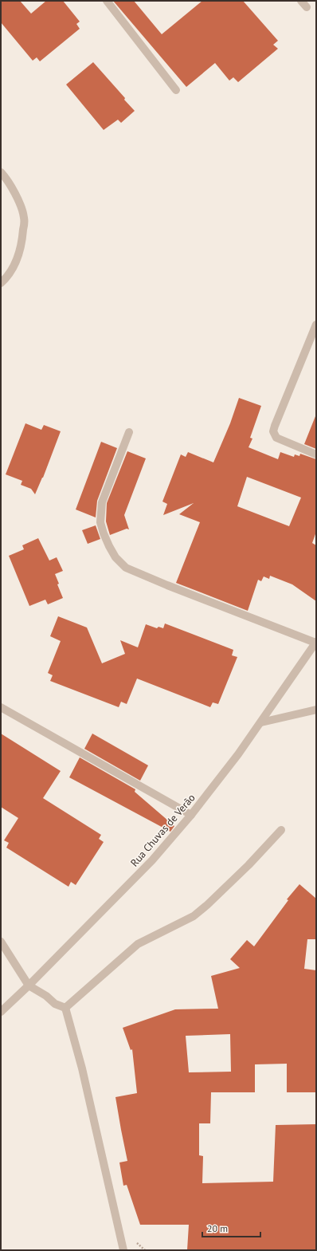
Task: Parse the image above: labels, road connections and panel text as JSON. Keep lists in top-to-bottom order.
{
  "streets": {
    "street": ["Rua Chuvas de Verão"]
  },
  "scale_bar": "20 m"
}
